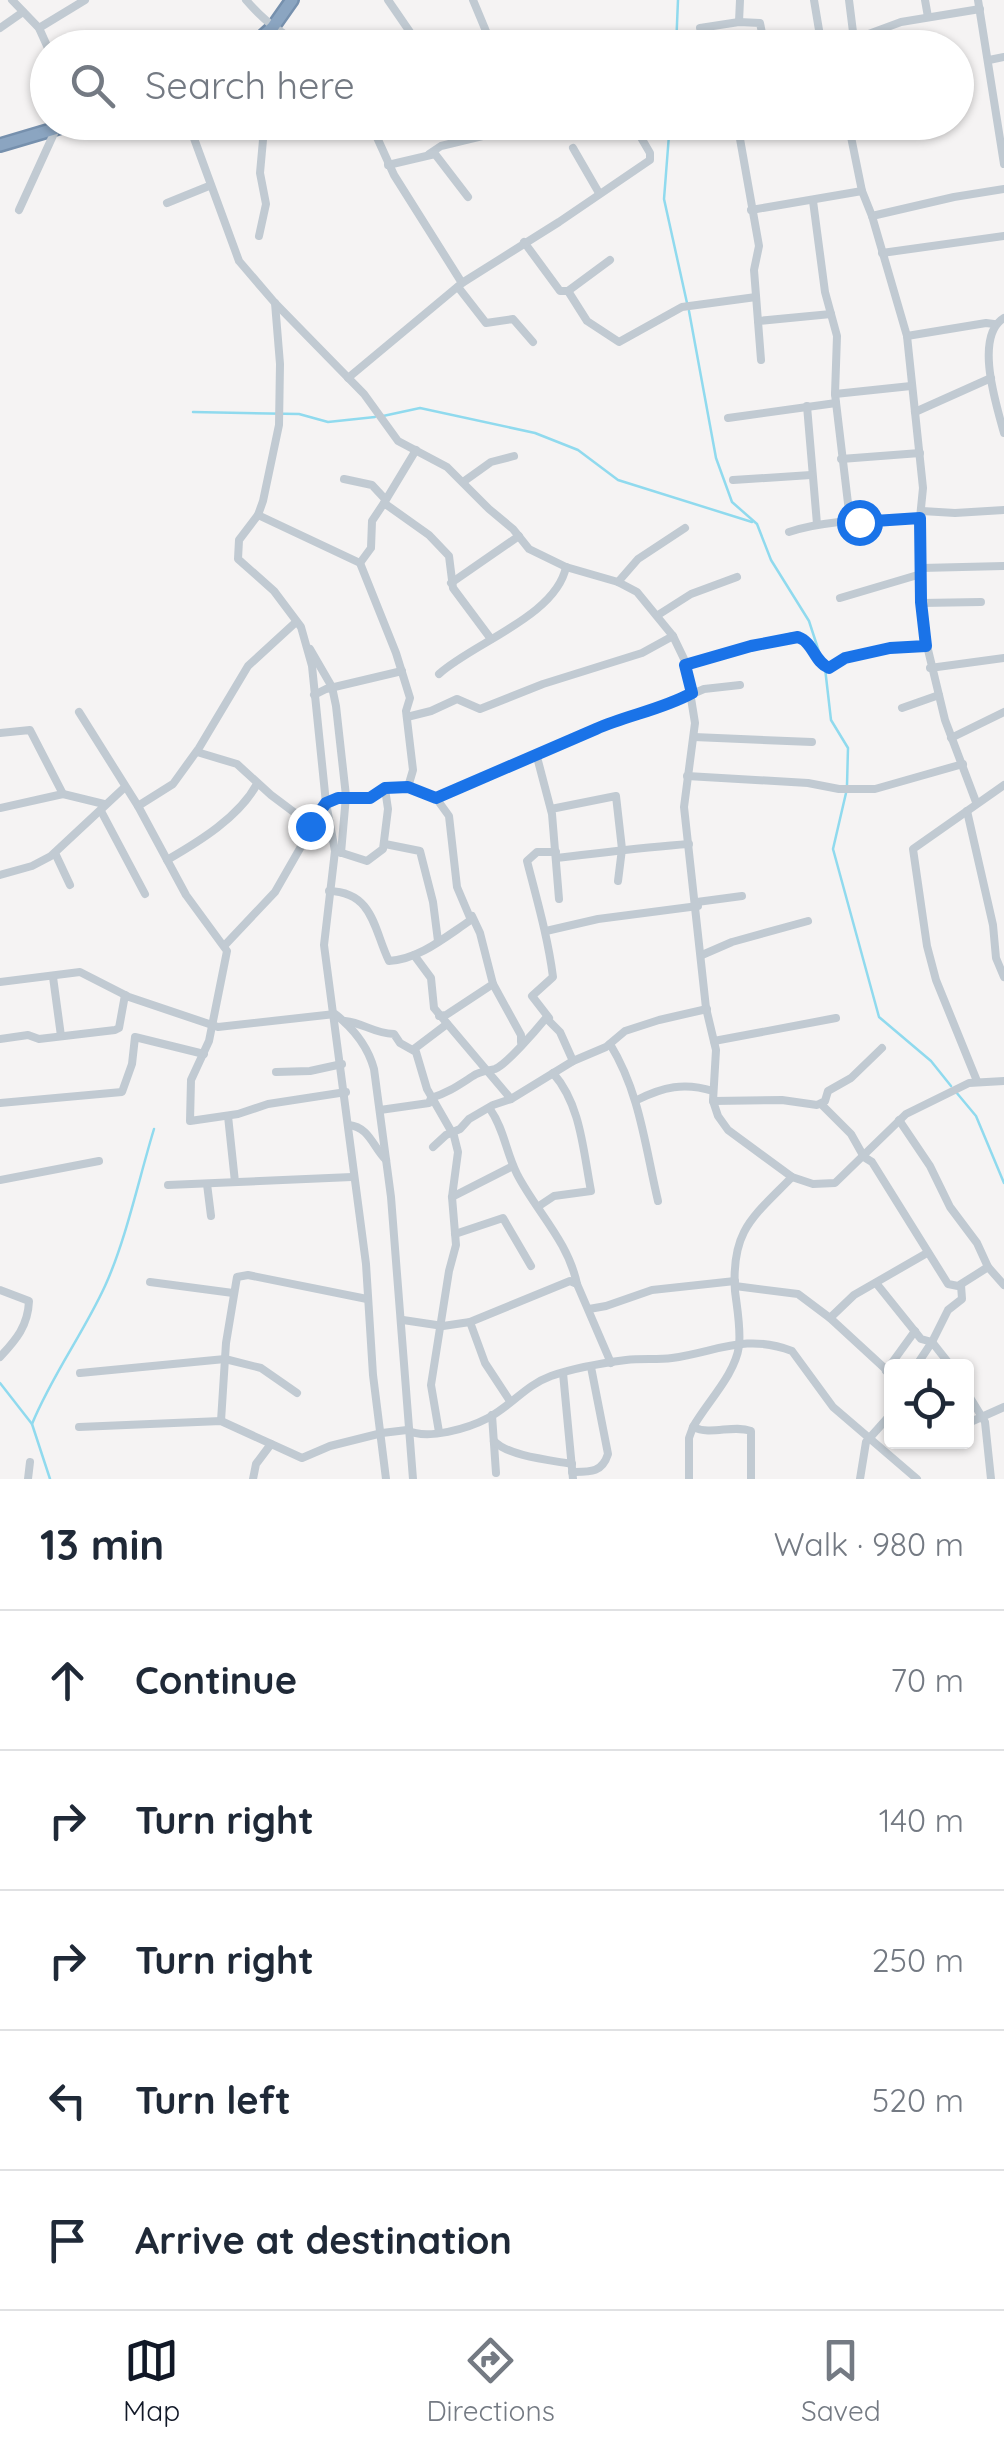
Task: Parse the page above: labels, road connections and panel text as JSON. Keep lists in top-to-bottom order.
{
  "page": {
    "search": "Search here",
    "heading": ["13 min", "Walk · 980 m"],
    "list": [
      ["Continue", "70 m"],
      ["Turn right", "140 m"],
      ["Turn right", "250 m"],
      ["Turn left", "520 m"],
      "Arrive at destination"
    ],
    "nav": ["Map", "Directions", "Saved"]
  }
}
